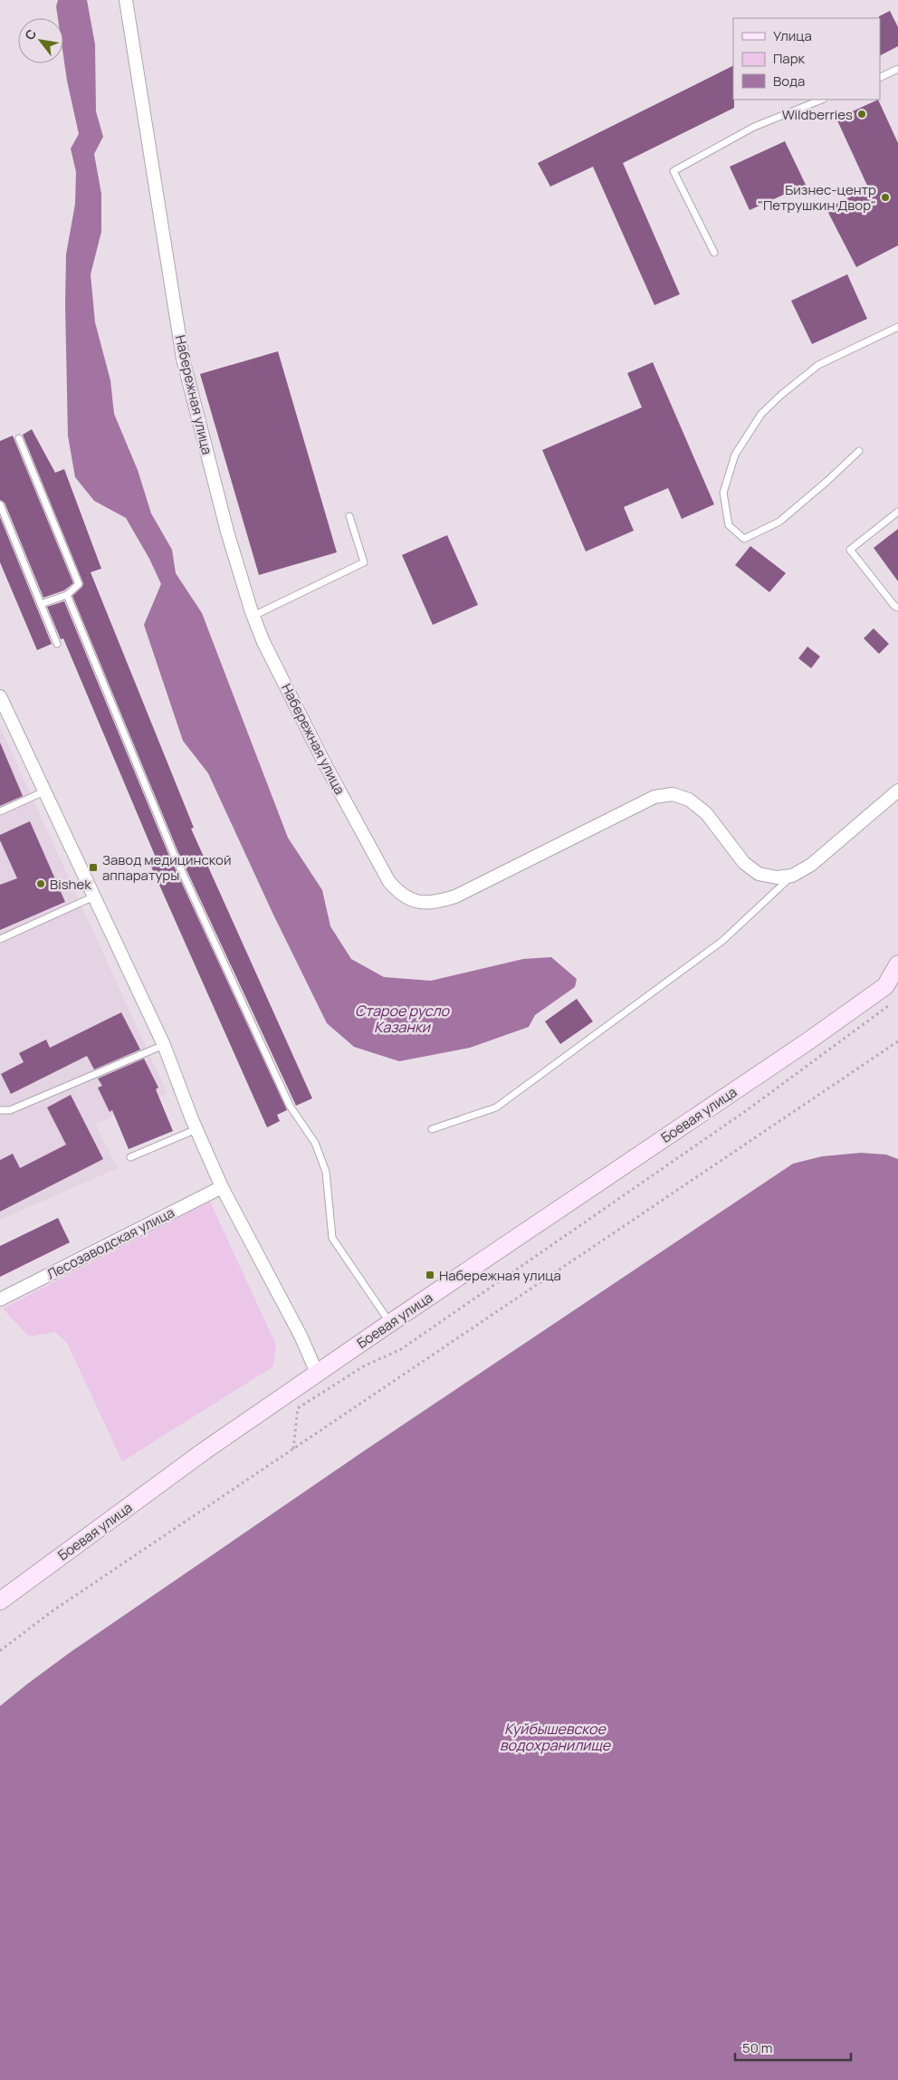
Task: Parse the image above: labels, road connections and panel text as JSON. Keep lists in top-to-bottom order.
{
  "streets": {
    "main road": ["Боевая улица"],
    "street": ["Набережная улица", "Лесозаводская улица"]
  },
  "water": ["Старое русло Казанки", "Куйбышевское водохранилище"],
  "places": {
    "other": ["Wildberries", "Бизнес-центр \"Петрушкин Двор\"", "Bishek"],
    "transit": ["Завод медицинской аппаратуры", "Набережная улица"]
  },
  "legend": ["Улица", "Парк", "Вода"],
  "scale_bar": "50 m",
  "north": "top left"
}
